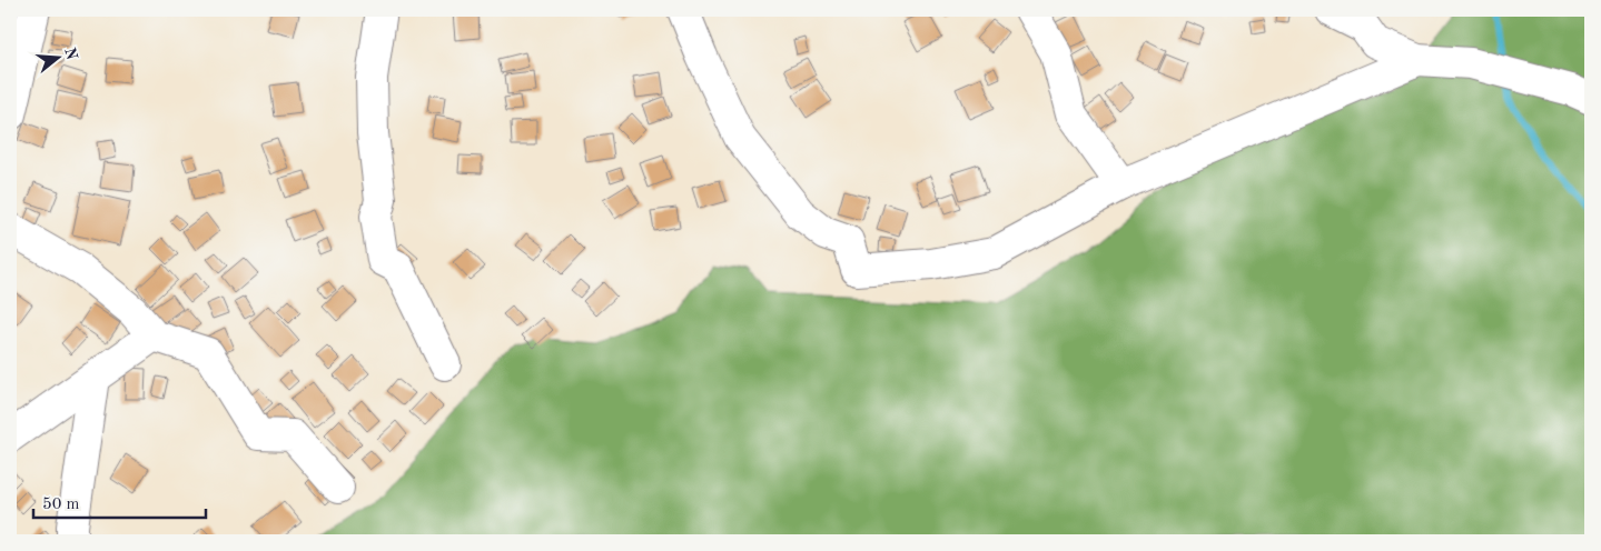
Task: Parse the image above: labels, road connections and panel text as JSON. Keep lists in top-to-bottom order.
{
  "scale_bar": "50 m",
  "north": "right"
}
